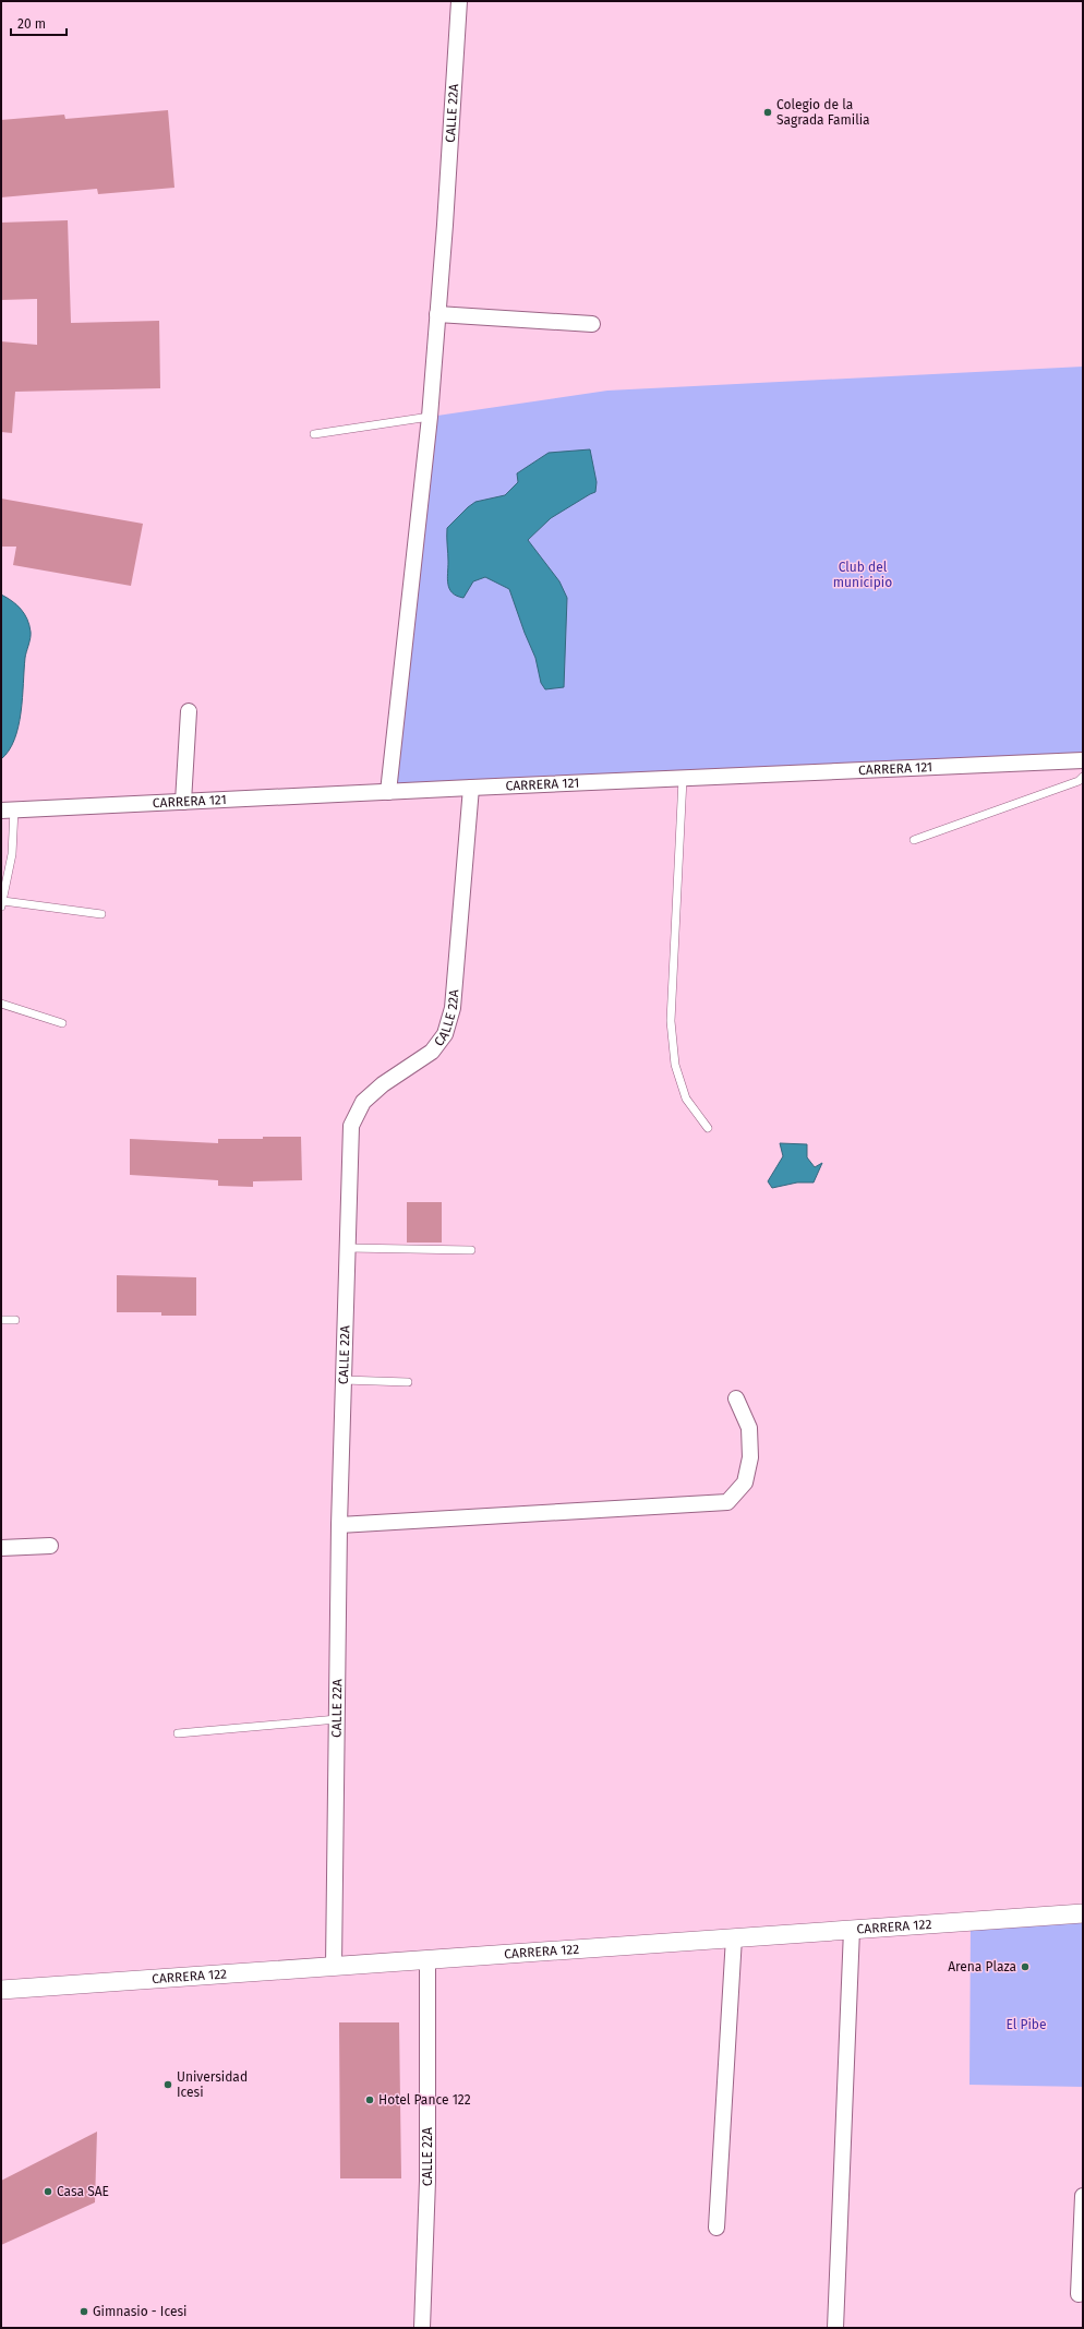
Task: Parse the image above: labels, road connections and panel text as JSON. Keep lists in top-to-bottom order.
{
  "streets": {
    "street": ["CALLE 22A", "CARRERA 121", "CARRERA 122"]
  },
  "crossings": [
    ["CALLE 22A", "CARRERA 121"],
    ["CALLE 22A", "CARRERA 122"]
  ],
  "parks": ["Club del municipio", "El Pibe"],
  "places": [
    "Colegio de la Sagrada Familia",
    "Arena Plaza",
    "Universidad Icesi",
    "Hotel Pance 122",
    "Casa SAE",
    "Gimnasio - Icesi"
  ],
  "scale_bar": "20 m"
}
